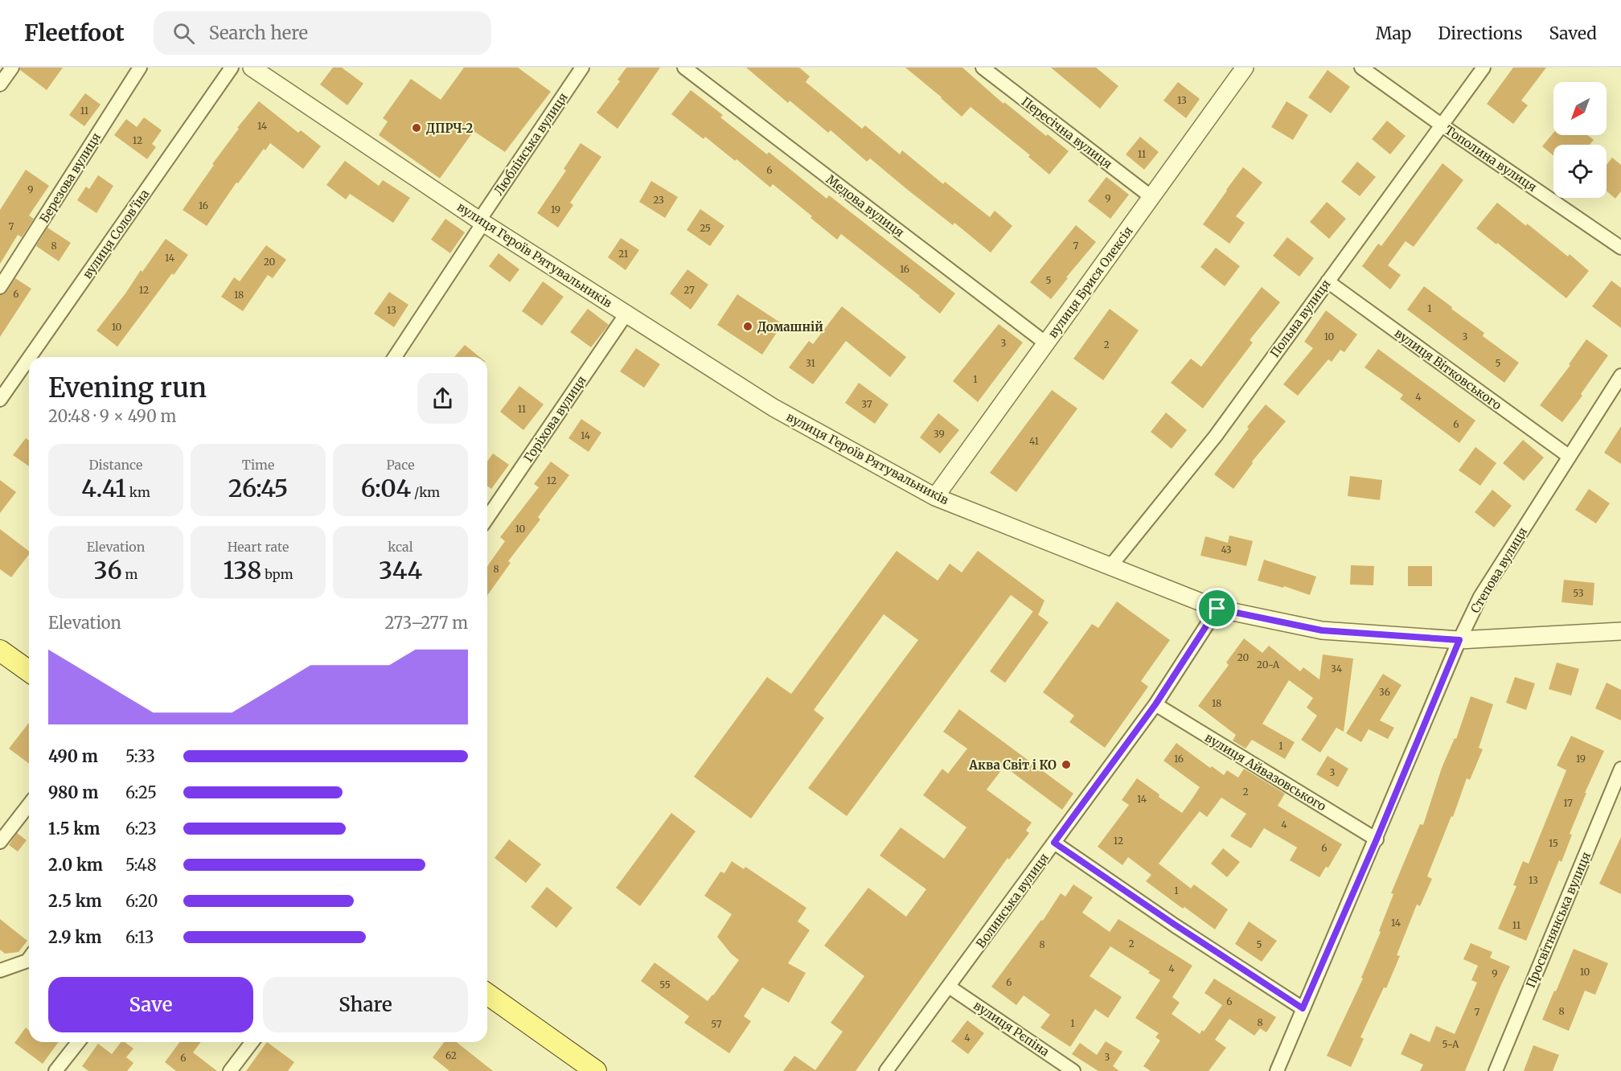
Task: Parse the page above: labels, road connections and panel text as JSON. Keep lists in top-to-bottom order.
{
  "streets": {
    "street": [
      "Пересічна вулиця",
      "Люблінська вулиця",
      "Тополина вулиця",
      "Березова вулиця",
      "Медова вулиця",
      "вулиця Солов'їна",
      "вулиця Героїв Рятувальників",
      "вулиця Брися Олексія",
      "Польна вулиця",
      "вулиця Вітковського",
      "Горіхова вулиця",
      "Степова вулиця",
      "вулиця Айвазовського",
      "Волинська вулиця",
      "Просвітнянська вулиця",
      "вулиця Рєпіна"
    ]
  },
  "crossings": [
    ["Пересічна вулиця", "вулиця Брися Олексія"],
    ["Люблінська вулиця", "вулиця Героїв Рятувальників"],
    ["Тополина вулиця", "Польна вулиця"],
    ["Медова вулиця", "вулиця Брися Олексія"],
    ["вулиця Героїв Рятувальників", "вулиця Брися Олексія"],
    ["вулиця Героїв Рятувальників", "Польна вулиця"],
    ["вулиця Героїв Рятувальників", "Горіхова вулиця"],
    ["вулиця Героїв Рятувальників", "Степова вулиця"],
    ["вулиця Героїв Рятувальників", "Волинська вулиця"],
    ["Польна вулиця", "вулиця Вітковського"],
    ["вулиця Вітковського", "Степова вулиця"],
    ["Степова вулиця", "вулиця Айвазовського"],
    ["вулиця Айвазовського", "Волинська вулиця"],
    ["Волинська вулиця", "вулиця Рєпіна"]
  ],
  "places": ["ДПРЧ-2", "Домашній", "Аква Світ і КО"],
  "house_numbers": [
    "13",
    "11",
    "14",
    "12",
    "11",
    "6",
    "9",
    "9",
    "23",
    "16",
    "19",
    "7",
    "25",
    "8",
    "7",
    "21",
    "14",
    "20",
    "16",
    "5",
    "12",
    "27",
    "6",
    "18",
    "1",
    "13",
    "10",
    "10",
    "3",
    "3",
    "2",
    "31",
    "5",
    "1",
    "4",
    "37",
    "11",
    "6",
    "39",
    "14",
    "41",
    "12",
    "10",
    "43",
    "8",
    "53",
    "20",
    "20-А",
    "34",
    "36",
    "18",
    "1",
    "16",
    "19",
    "3",
    "2",
    "14",
    "17",
    "4",
    "12",
    "15",
    "6",
    "13",
    "1",
    "14",
    "11",
    "2",
    "8",
    "5",
    "4",
    "10",
    "9",
    "6",
    "55",
    "6",
    "8",
    "7",
    "8",
    "1",
    "57",
    "4",
    "5-А",
    "62",
    "3",
    "6"
  ],
  "north": "bottom left",
  "page": {
    "header": "Fleetfoot",
    "search": "Search here",
    "nav": ["Map", "Directions", "Saved"],
    "heading": ["Evening run", "20:48 · 9 × 490 m"],
    "stats": [
      ["Distance", "4.41 km"],
      ["Time", "26:45"],
      ["Pace", "6:04 /km"],
      ["Elevation", "36 m"],
      ["Heart rate", "138 bpm"],
      ["kcal", "344"]
    ],
    "chart": ["Elevation", "273–277 m"],
    "list": [
      {
        "name": "490 m",
        "note": "5:33"
      },
      {
        "name": "980 m",
        "note": "6:25"
      },
      {
        "name": "1.5 km",
        "note": "6:23"
      },
      {
        "name": "2.0 km",
        "note": "5:48"
      },
      {
        "name": "2.5 km",
        "note": "6:20"
      },
      {
        "name": "2.9 km",
        "note": "6:13"
      }
    ],
    "buttons": ["Save", "Share"]
  }
}
